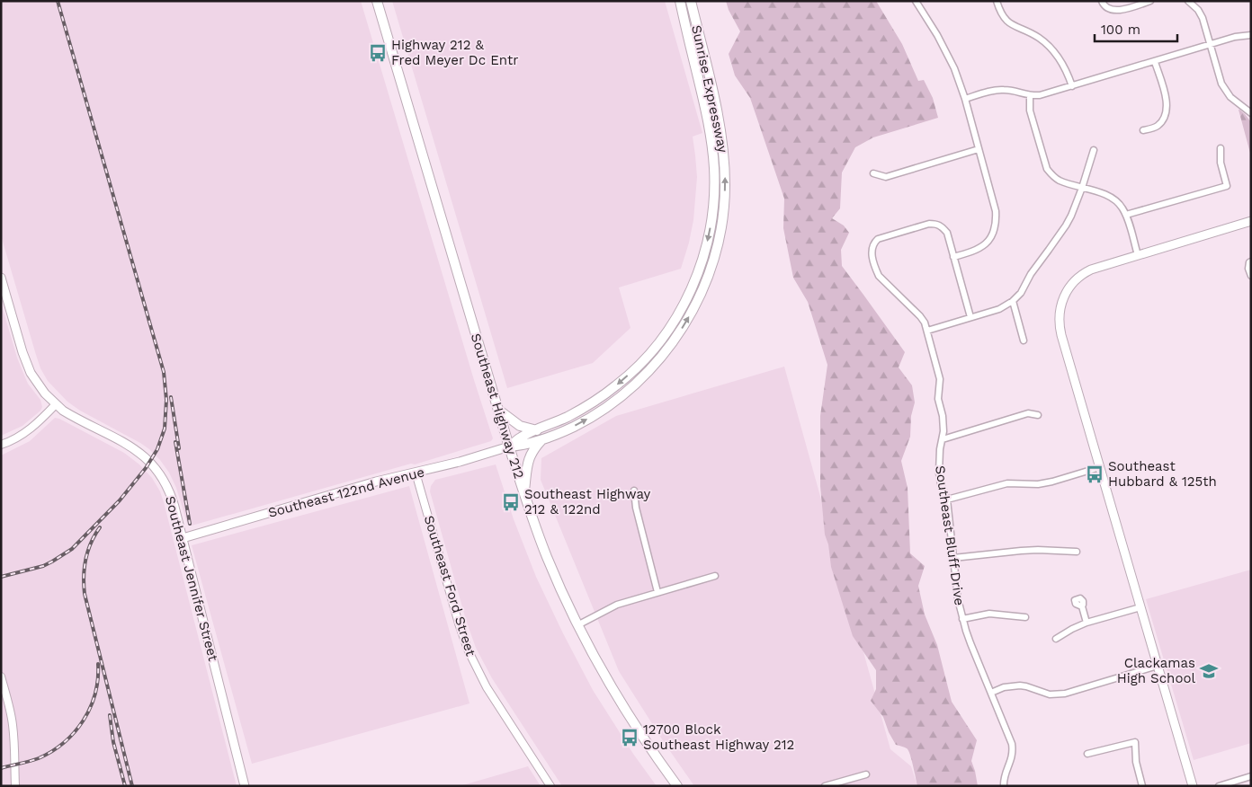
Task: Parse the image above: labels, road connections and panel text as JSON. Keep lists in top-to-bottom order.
{
  "streets": {
    "main road": [
      "Sunrise Expressway",
      "Southeast Highway 212",
      "Southeast 122nd Avenue",
      "Southeast Jennifer Street"
    ],
    "street": ["Southeast Bluff Drive", "Southeast Ford Street"]
  },
  "crossings": [
    ["Sunrise Expressway", "Southeast Highway 212"],
    ["Sunrise Expressway", "Southeast 122nd Avenue"],
    ["Southeast Highway 212", "Southeast 122nd Avenue"],
    ["Southeast 122nd Avenue", "Southeast Jennifer Street"],
    ["Southeast 122nd Avenue", "Southeast Ford Street"]
  ],
  "places": {
    "bus stop": [
      "Highway 212 & Fred Meyer Dc Entr",
      "Southeast Hubbard & 125th",
      "Southeast Highway 212 & 122nd",
      "12700 Block Southeast Highway 212"
    ],
    "school or university": ["Clackamas High School"]
  },
  "scale_bar": "100 m"
}
